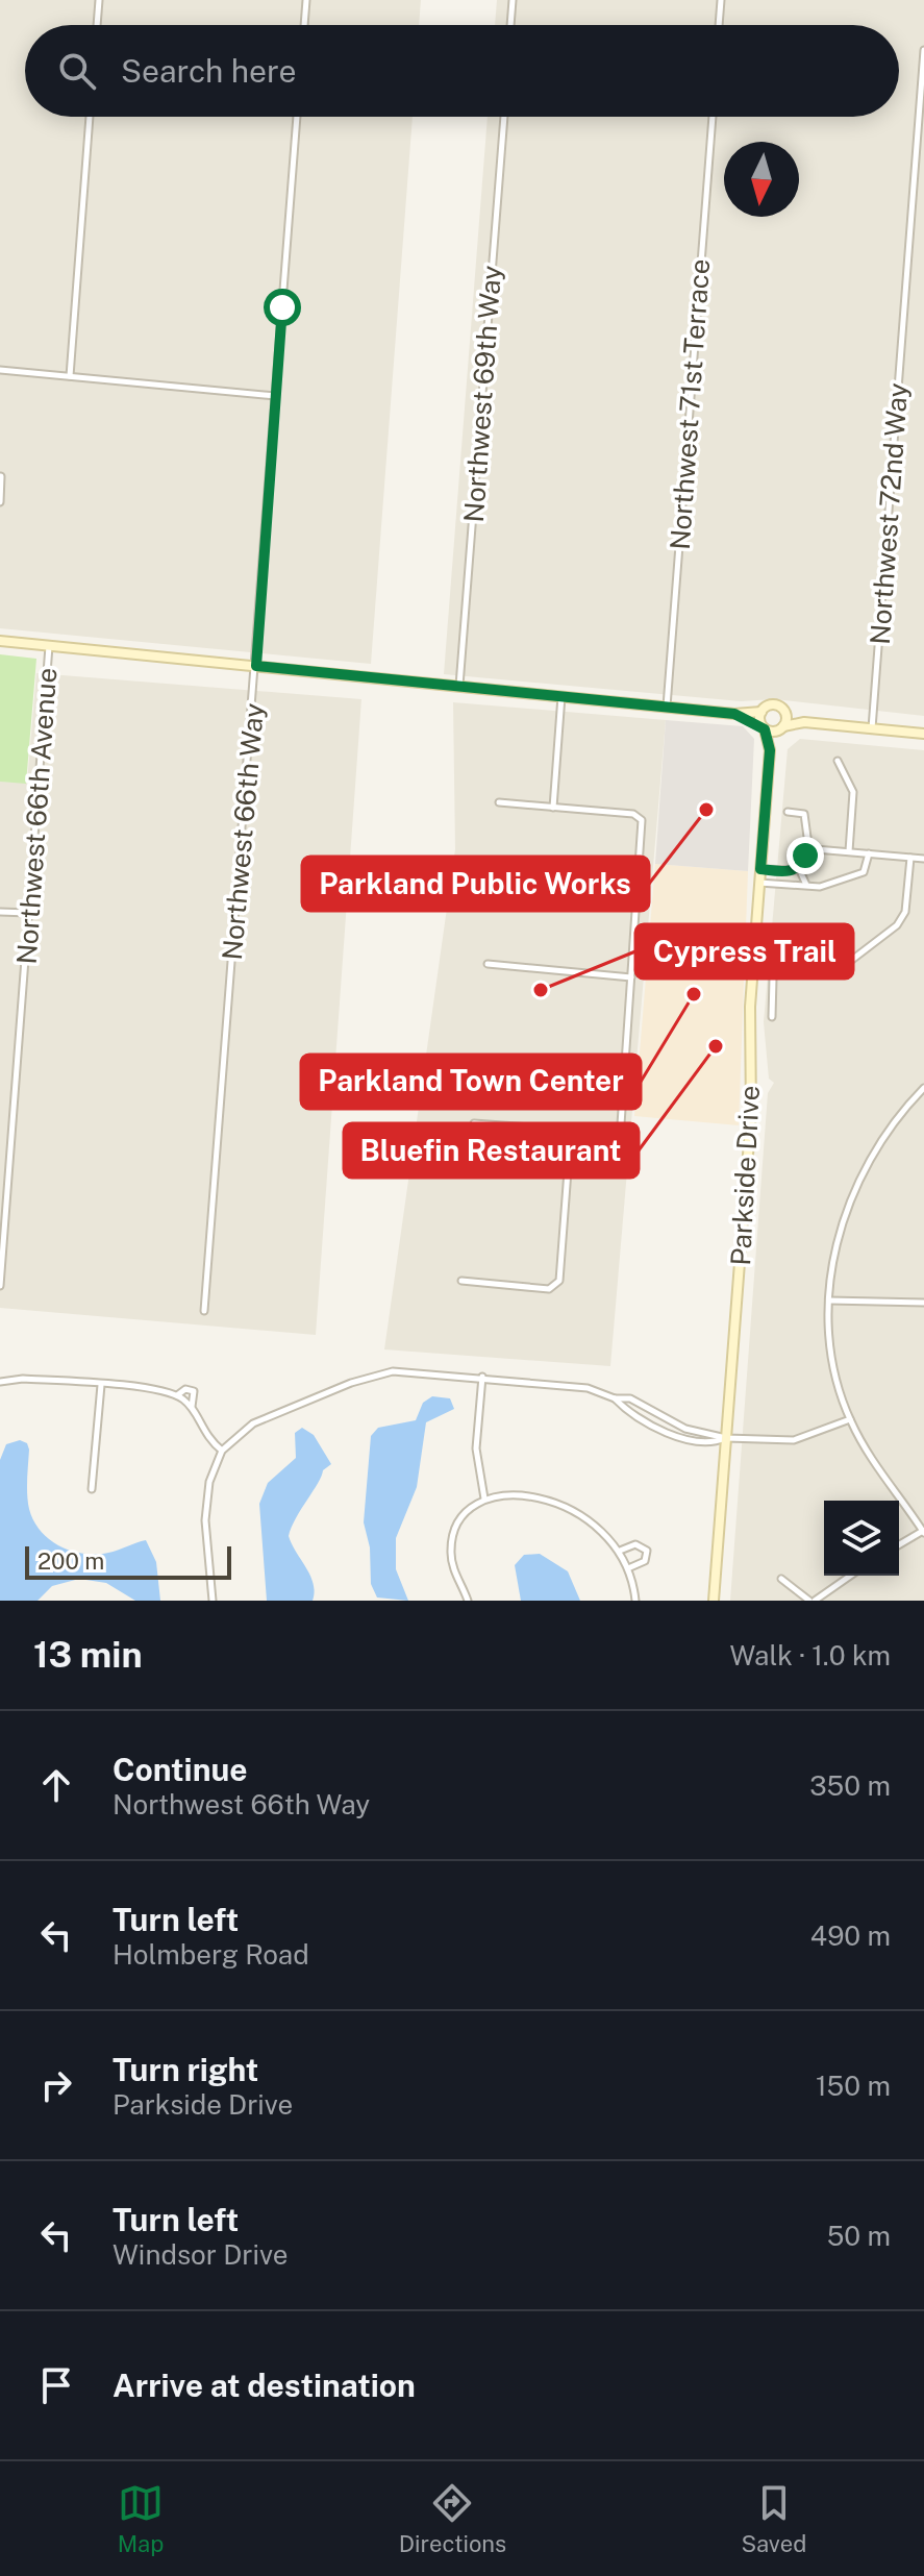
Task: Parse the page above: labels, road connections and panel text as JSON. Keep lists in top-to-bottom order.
{
  "streets": {
    "street": [
      "Northwest 69th Way",
      "Northwest 71st Terrace",
      "Northwest 72nd Way",
      "Northwest 66th Avenue",
      "Northwest 66th Way",
      "Parkside Drive"
    ]
  },
  "places": [
    "Parkland Public Works",
    "Cypress Trail",
    "Parkland Town Center",
    "Bluefin Restaurant"
  ],
  "scale_bar": "200 m",
  "north": "bottom",
  "page": {
    "search": "Search here",
    "scale": "200 m",
    "heading": ["13 min", "Walk · 1.0 km"],
    "list": [
      ["Continue", "Northwest 66th Way", "350 m"],
      ["Turn left", "Holmberg Road", "490 m"],
      ["Turn right", "Parkside Drive", "150 m"],
      ["Turn left", "Windsor Drive", "50 m"],
      "Arrive at destination"
    ],
    "nav": ["Map", "Directions", "Saved"]
  }
}
